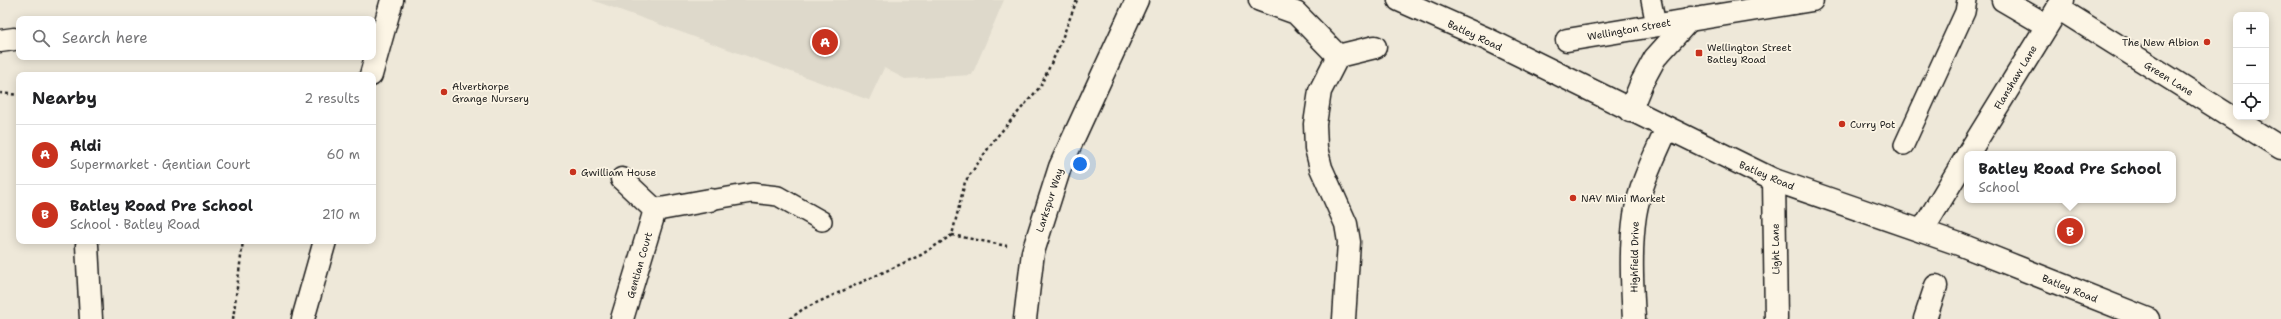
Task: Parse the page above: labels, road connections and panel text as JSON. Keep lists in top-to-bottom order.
{
  "streets": {
    "street": [
      "Wellington Street",
      "Batley Road",
      "Flanshaw Lane",
      "Green Lane",
      "Larkspur Way",
      "Light Lane",
      "Highfield Drive",
      "Gentian Court"
    ]
  },
  "crossings": [
    ["Wellington Street", "Batley Road"],
    ["Batley Road", "Flanshaw Lane"],
    ["Batley Road", "Light Lane"],
    ["Batley Road", "Highfield Drive"],
    ["Flanshaw Lane", "Green Lane"]
  ],
  "places": {
    "other": [
      "The New Albion",
      "Alverthorpe Grange Nursery",
      "Curry Pot",
      "Gwilliam House",
      "NAV Mini Market"
    ],
    "transit": ["Wellington Street Batley Road"]
  },
  "page": {
    "map_buttons": ["+", "−"],
    "search": "Search here",
    "pins": ["A", "B"],
    "heading": ["Nearby", "2 results"],
    "list": [
      {
        "mark": "A",
        "name": "Aldi",
        "note": "Supermarket · Gentian Court",
        "value": "60 m"
      },
      {
        "mark": "B",
        "name": "Batley Road Pre School",
        "note": "School · Batley Road",
        "value": "210 m"
      }
    ],
    "popup": ["Batley Road Pre School", "School"]
  }
}
